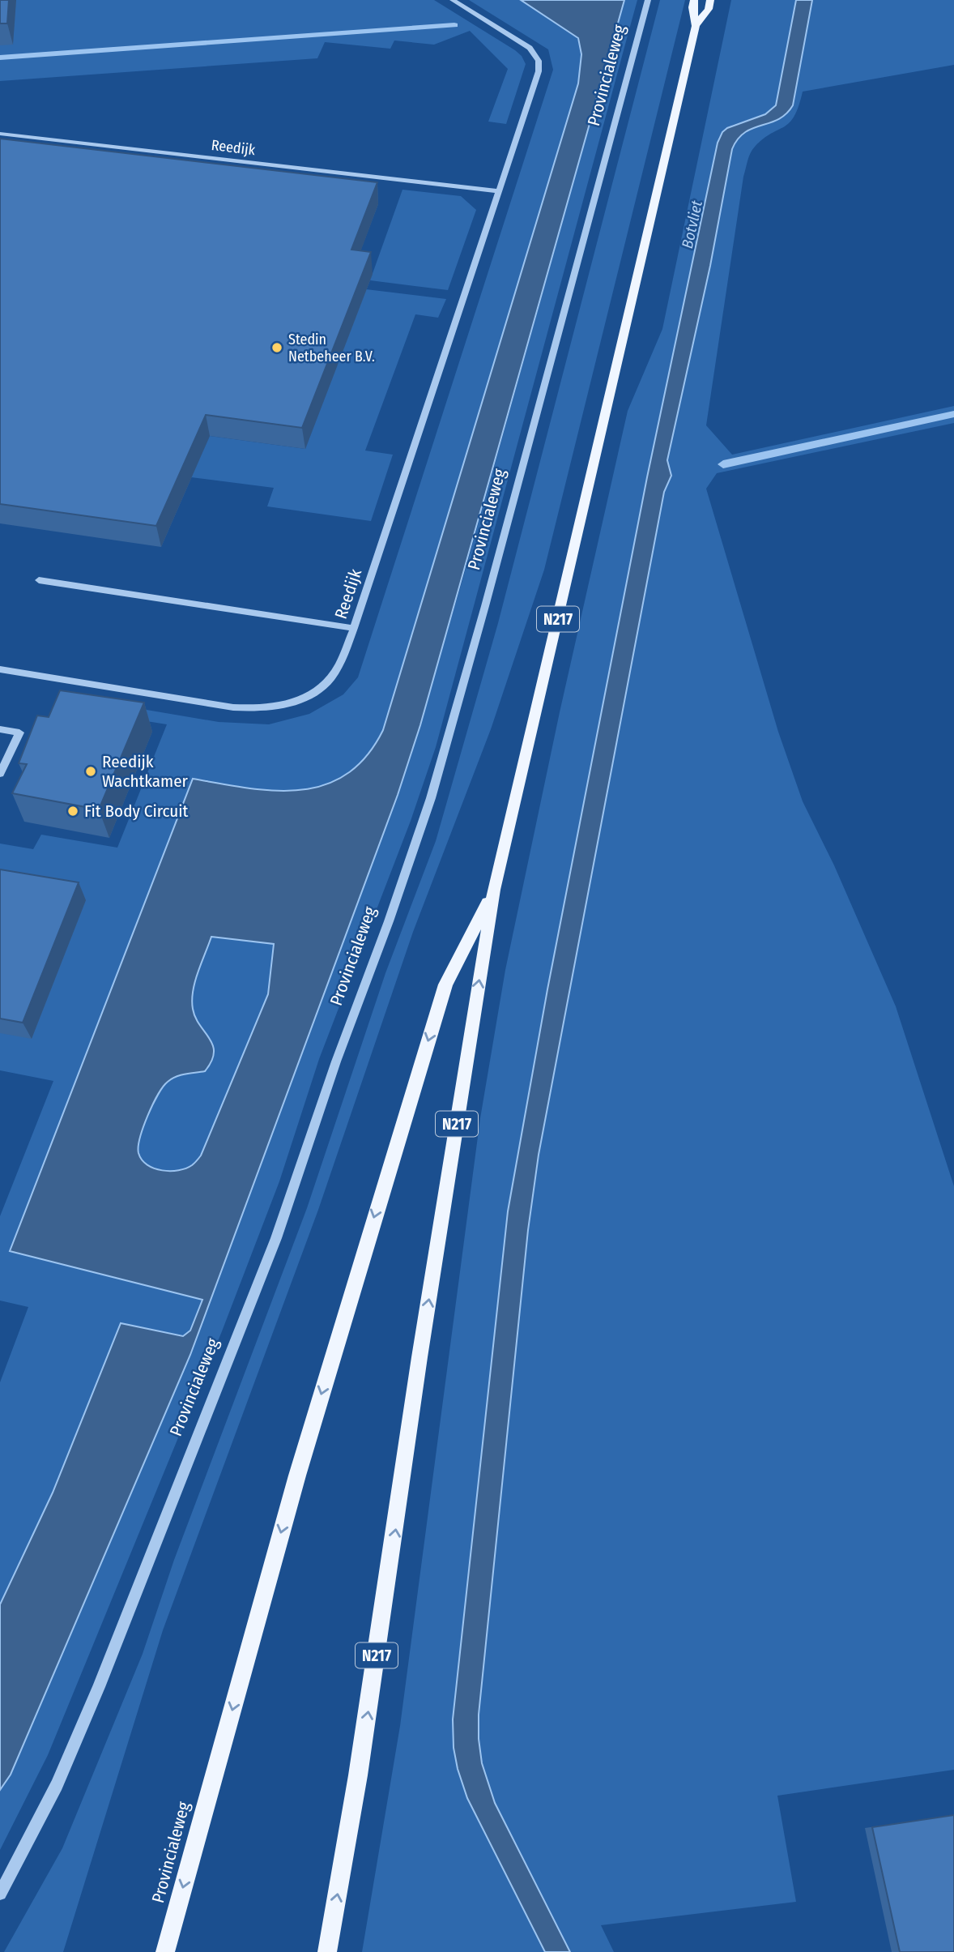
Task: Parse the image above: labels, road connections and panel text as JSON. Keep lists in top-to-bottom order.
{
  "streets": {
    "main road": ["Provincialeweg", "N217"],
    "street": ["Reedijk"]
  },
  "water": ["Botvliet"],
  "places": ["Stedin Netbeheer B.V.", "Reedijk Wachtkamer", "Fit Body Circuit"]
}
